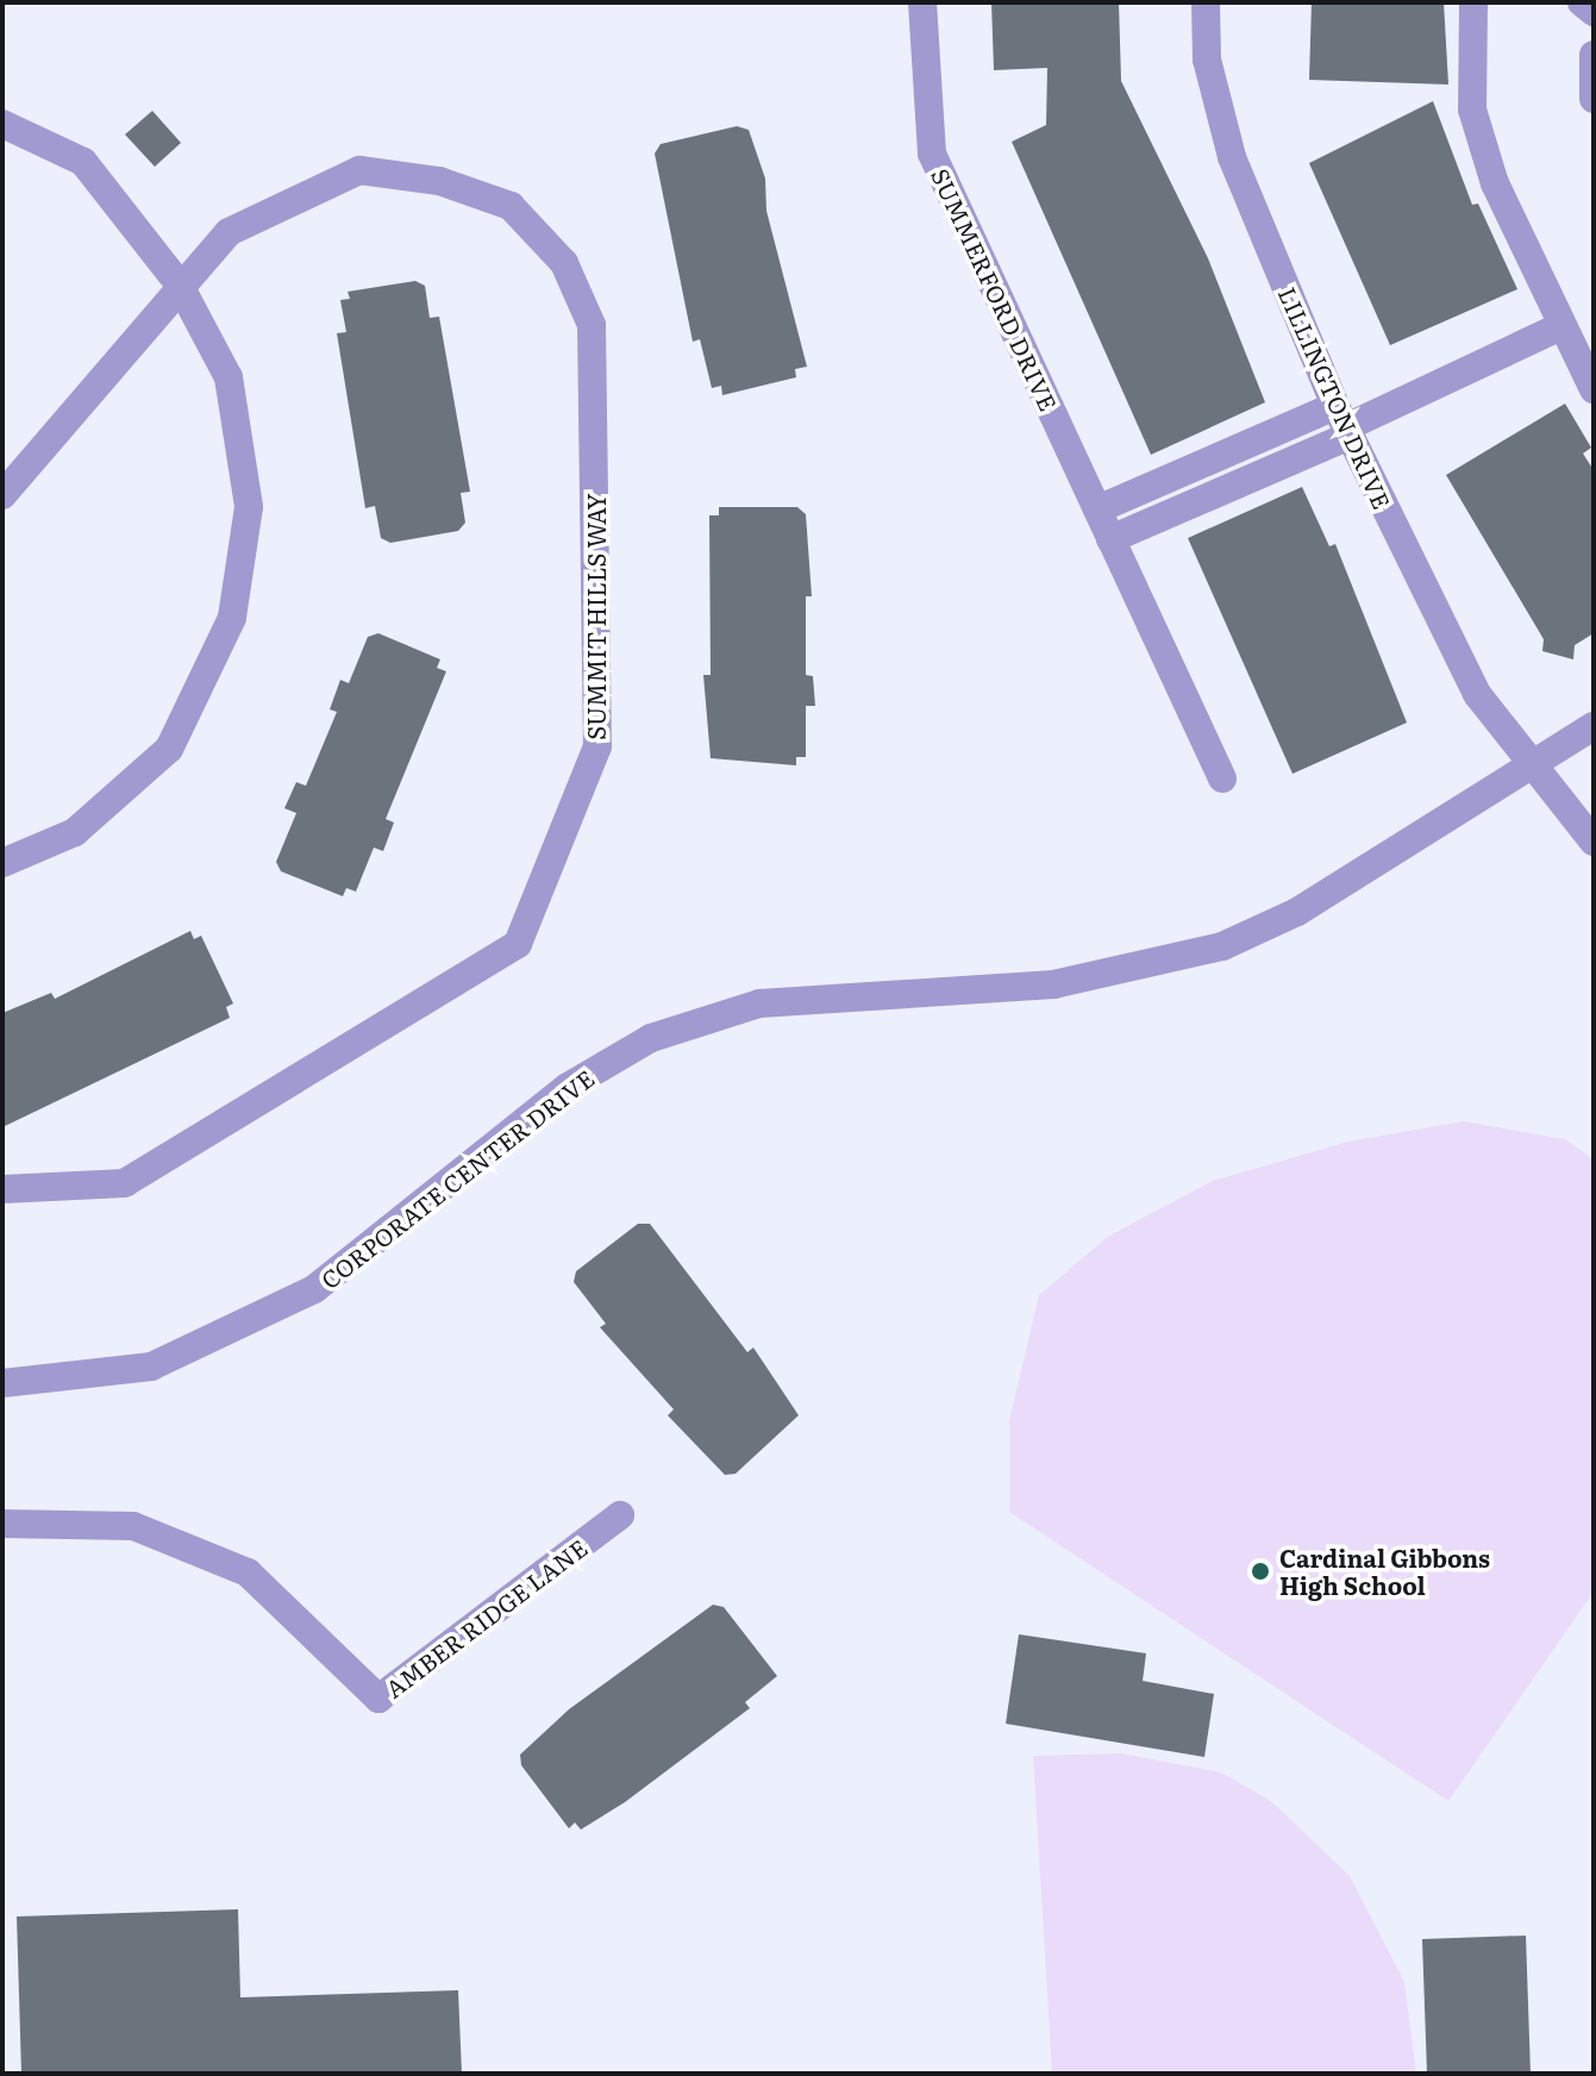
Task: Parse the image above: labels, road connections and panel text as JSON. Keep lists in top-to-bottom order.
{
  "streets": {
    "street": [
      "SUMMERFORD DRIVE",
      "LILLINGTON DRIVE",
      "SUMMIT HILLS WAY",
      "CORPORATE CENTER DRIVE",
      "AMBER RIDGE LANE"
    ]
  },
  "crossings": [
    ["LILLINGTON DRIVE", "CORPORATE CENTER DRIVE"]
  ],
  "places": ["Cardinal Gibbons High School"]
}
